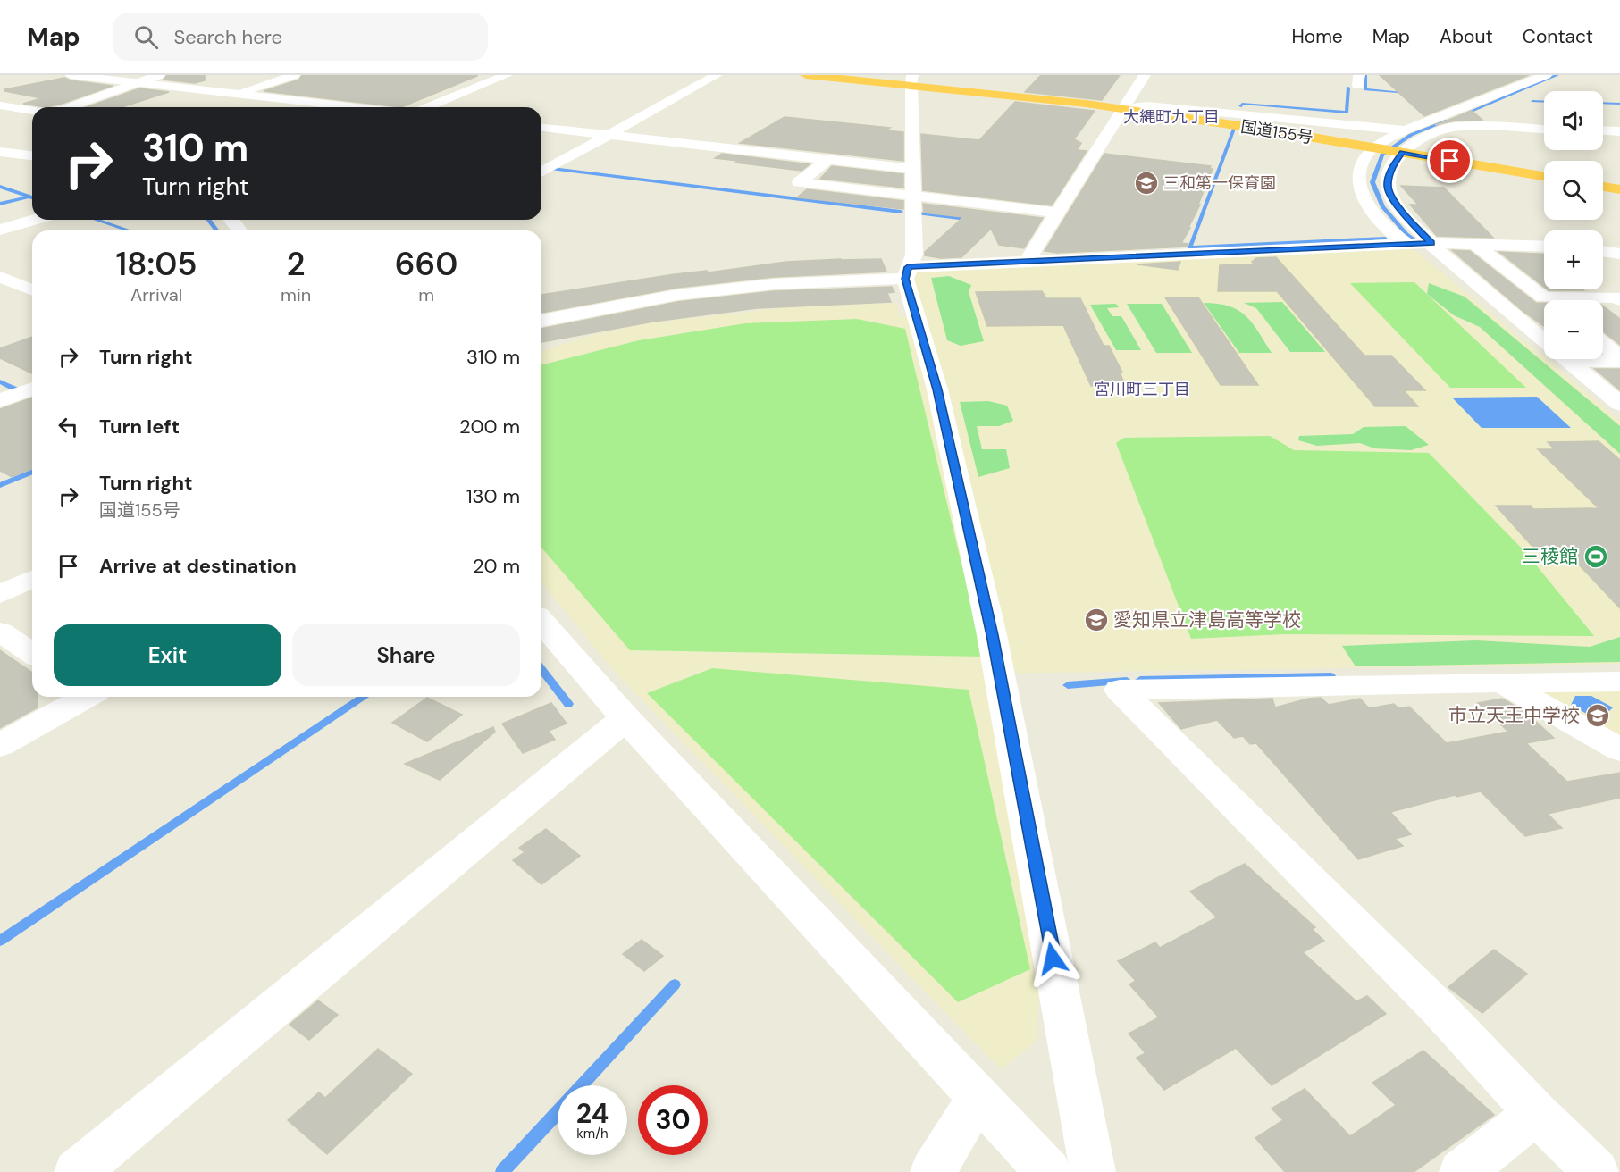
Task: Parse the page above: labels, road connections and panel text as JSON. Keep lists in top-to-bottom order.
{
  "streets": {
    "highway": ["国道155号"]
  },
  "districts": ["大縄町九丁目", "宮川町三丁目"],
  "places": {
    "school or university": ["三和第一保育園", "愛知県立津島高等学校", "市立天王中学校"],
    "sports": ["三稜館"]
  },
  "page": {
    "header": "Map",
    "search": "Search here",
    "nav": [
      "Home",
      "Map",
      "About",
      "Contact"
    ],
    "map_buttons": ["+", "−"],
    "turn": ["310 m", "Turn right"],
    "eta": [
      "18:05",
      "Arrival",
      "2",
      "min",
      "660",
      "m"
    ],
    "list": [
      {
        "name": "Turn right",
        "value": "310 m"
      },
      {
        "name": "Turn left",
        "value": "200 m"
      },
      {
        "name": "Turn right",
        "note": "国道155号",
        "value": "130 m"
      },
      {
        "name": "Arrive at destination",
        "value": "20 m"
      }
    ],
    "buttons": ["Exit", "Share"],
    "speed": "24 km/h",
    "limit": "30"
  }
}
